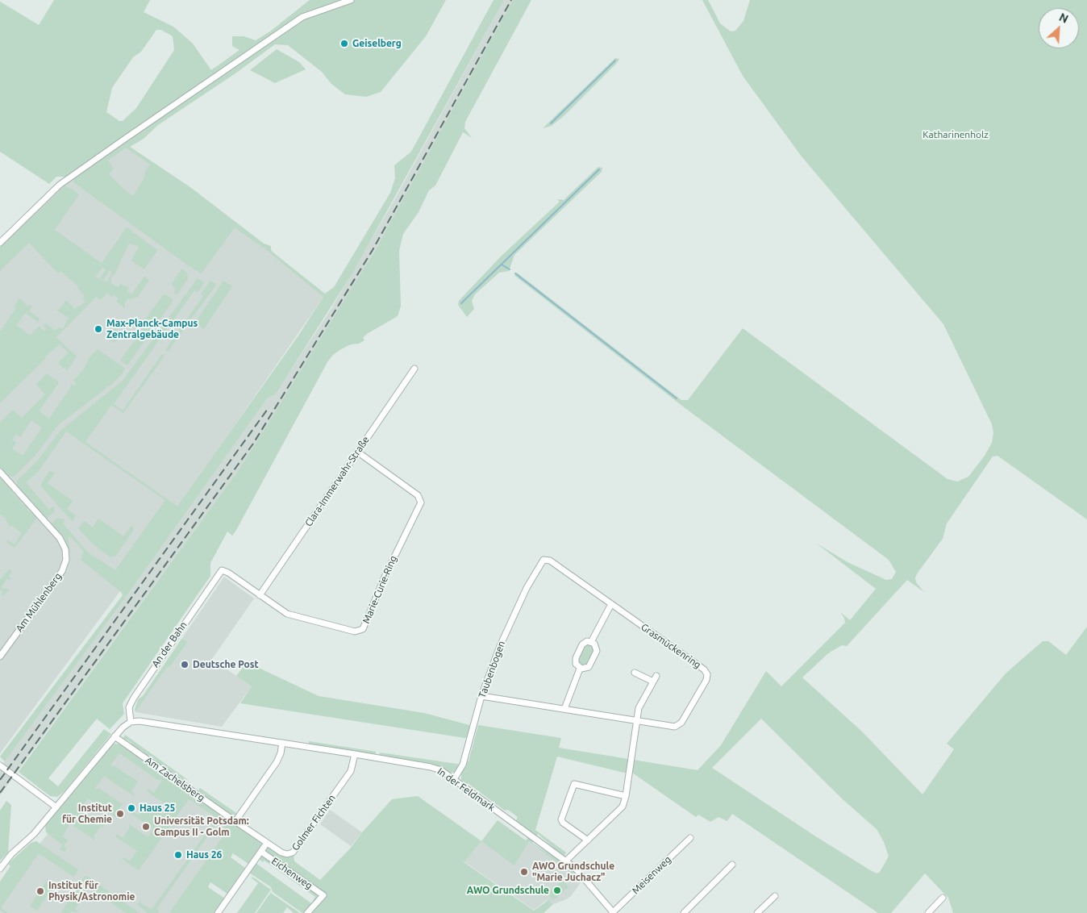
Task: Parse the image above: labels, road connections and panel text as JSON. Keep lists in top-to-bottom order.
{
  "streets": {
    "street": [
      "Clara-Immerwahr-Straße",
      "Marie-Curie-Ring",
      "Am Mühlenberg",
      "An der Bahn",
      "Grasmückenring",
      "Taubenbogen",
      "Am Zachelsberg",
      "In der Feldmark",
      "Golmer Fichten",
      "Eichenweg",
      "Meisenweg"
    ]
  },
  "crossings": [
    ["Clara-Immerwahr-Straße", "Marie-Curie-Ring"],
    ["Marie-Curie-Ring", "An der Bahn"],
    ["An der Bahn", "In der Feldmark"],
    ["Grasmückenring", "Taubenbogen"],
    ["Taubenbogen", "In der Feldmark"],
    ["Am Zachelsberg", "Golmer Fichten"],
    ["In der Feldmark", "Golmer Fichten"],
    ["In der Feldmark", "Meisenweg"],
    ["Golmer Fichten", "Eichenweg"]
  ],
  "parks": ["Katharinenholz"],
  "places": [
    "Geiselberg",
    "Max-Planck-Campus Zentralgebäude",
    "Deutsche Post",
    "Haus 25",
    "Institut für Chemie",
    "Universität Potsdam: Campus II - Golm",
    "Haus 26",
    "AWO Grundschule \"Marie Juchacz\"",
    "AWO Grundschule",
    "Institut für Physik/Astronomie"
  ],
  "north": "top right"
}
